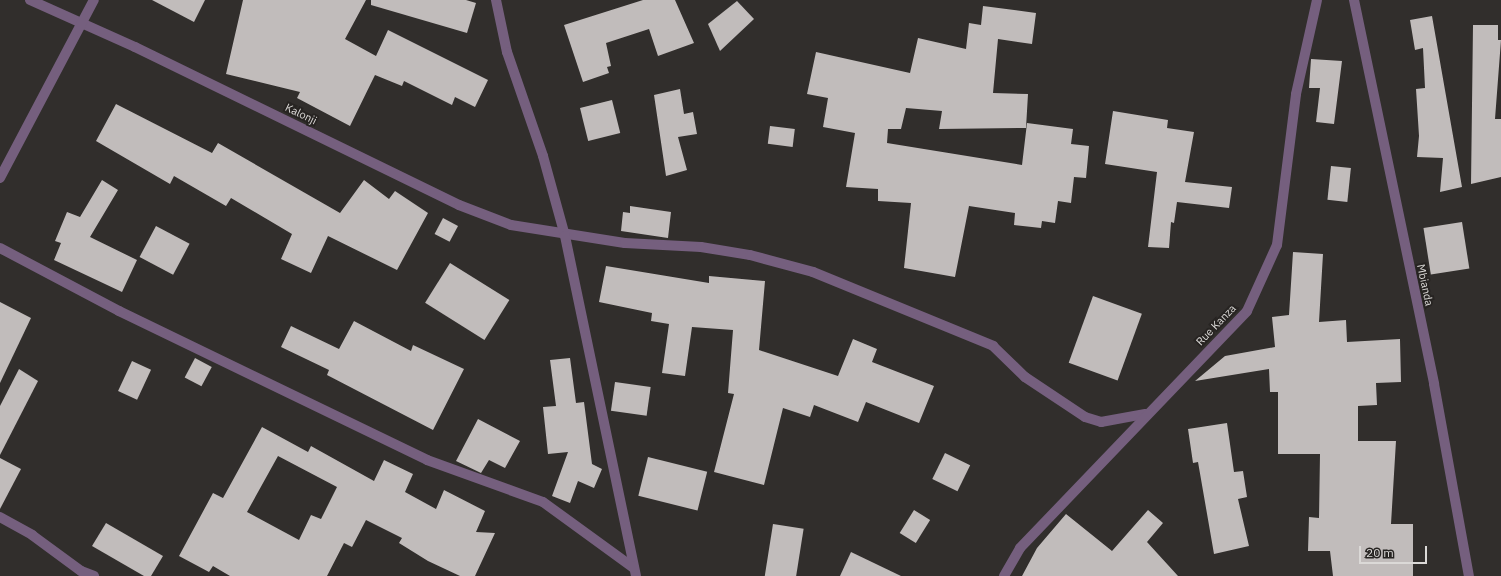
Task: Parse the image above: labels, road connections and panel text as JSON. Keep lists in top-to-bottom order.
{
  "streets": {
    "street": ["Kalonji", "Mbianda", "Rue Kanza"]
  },
  "crossings": [
    ["Kalonji", "Rue Kanza"]
  ],
  "scale_bar": "20 m"
}
